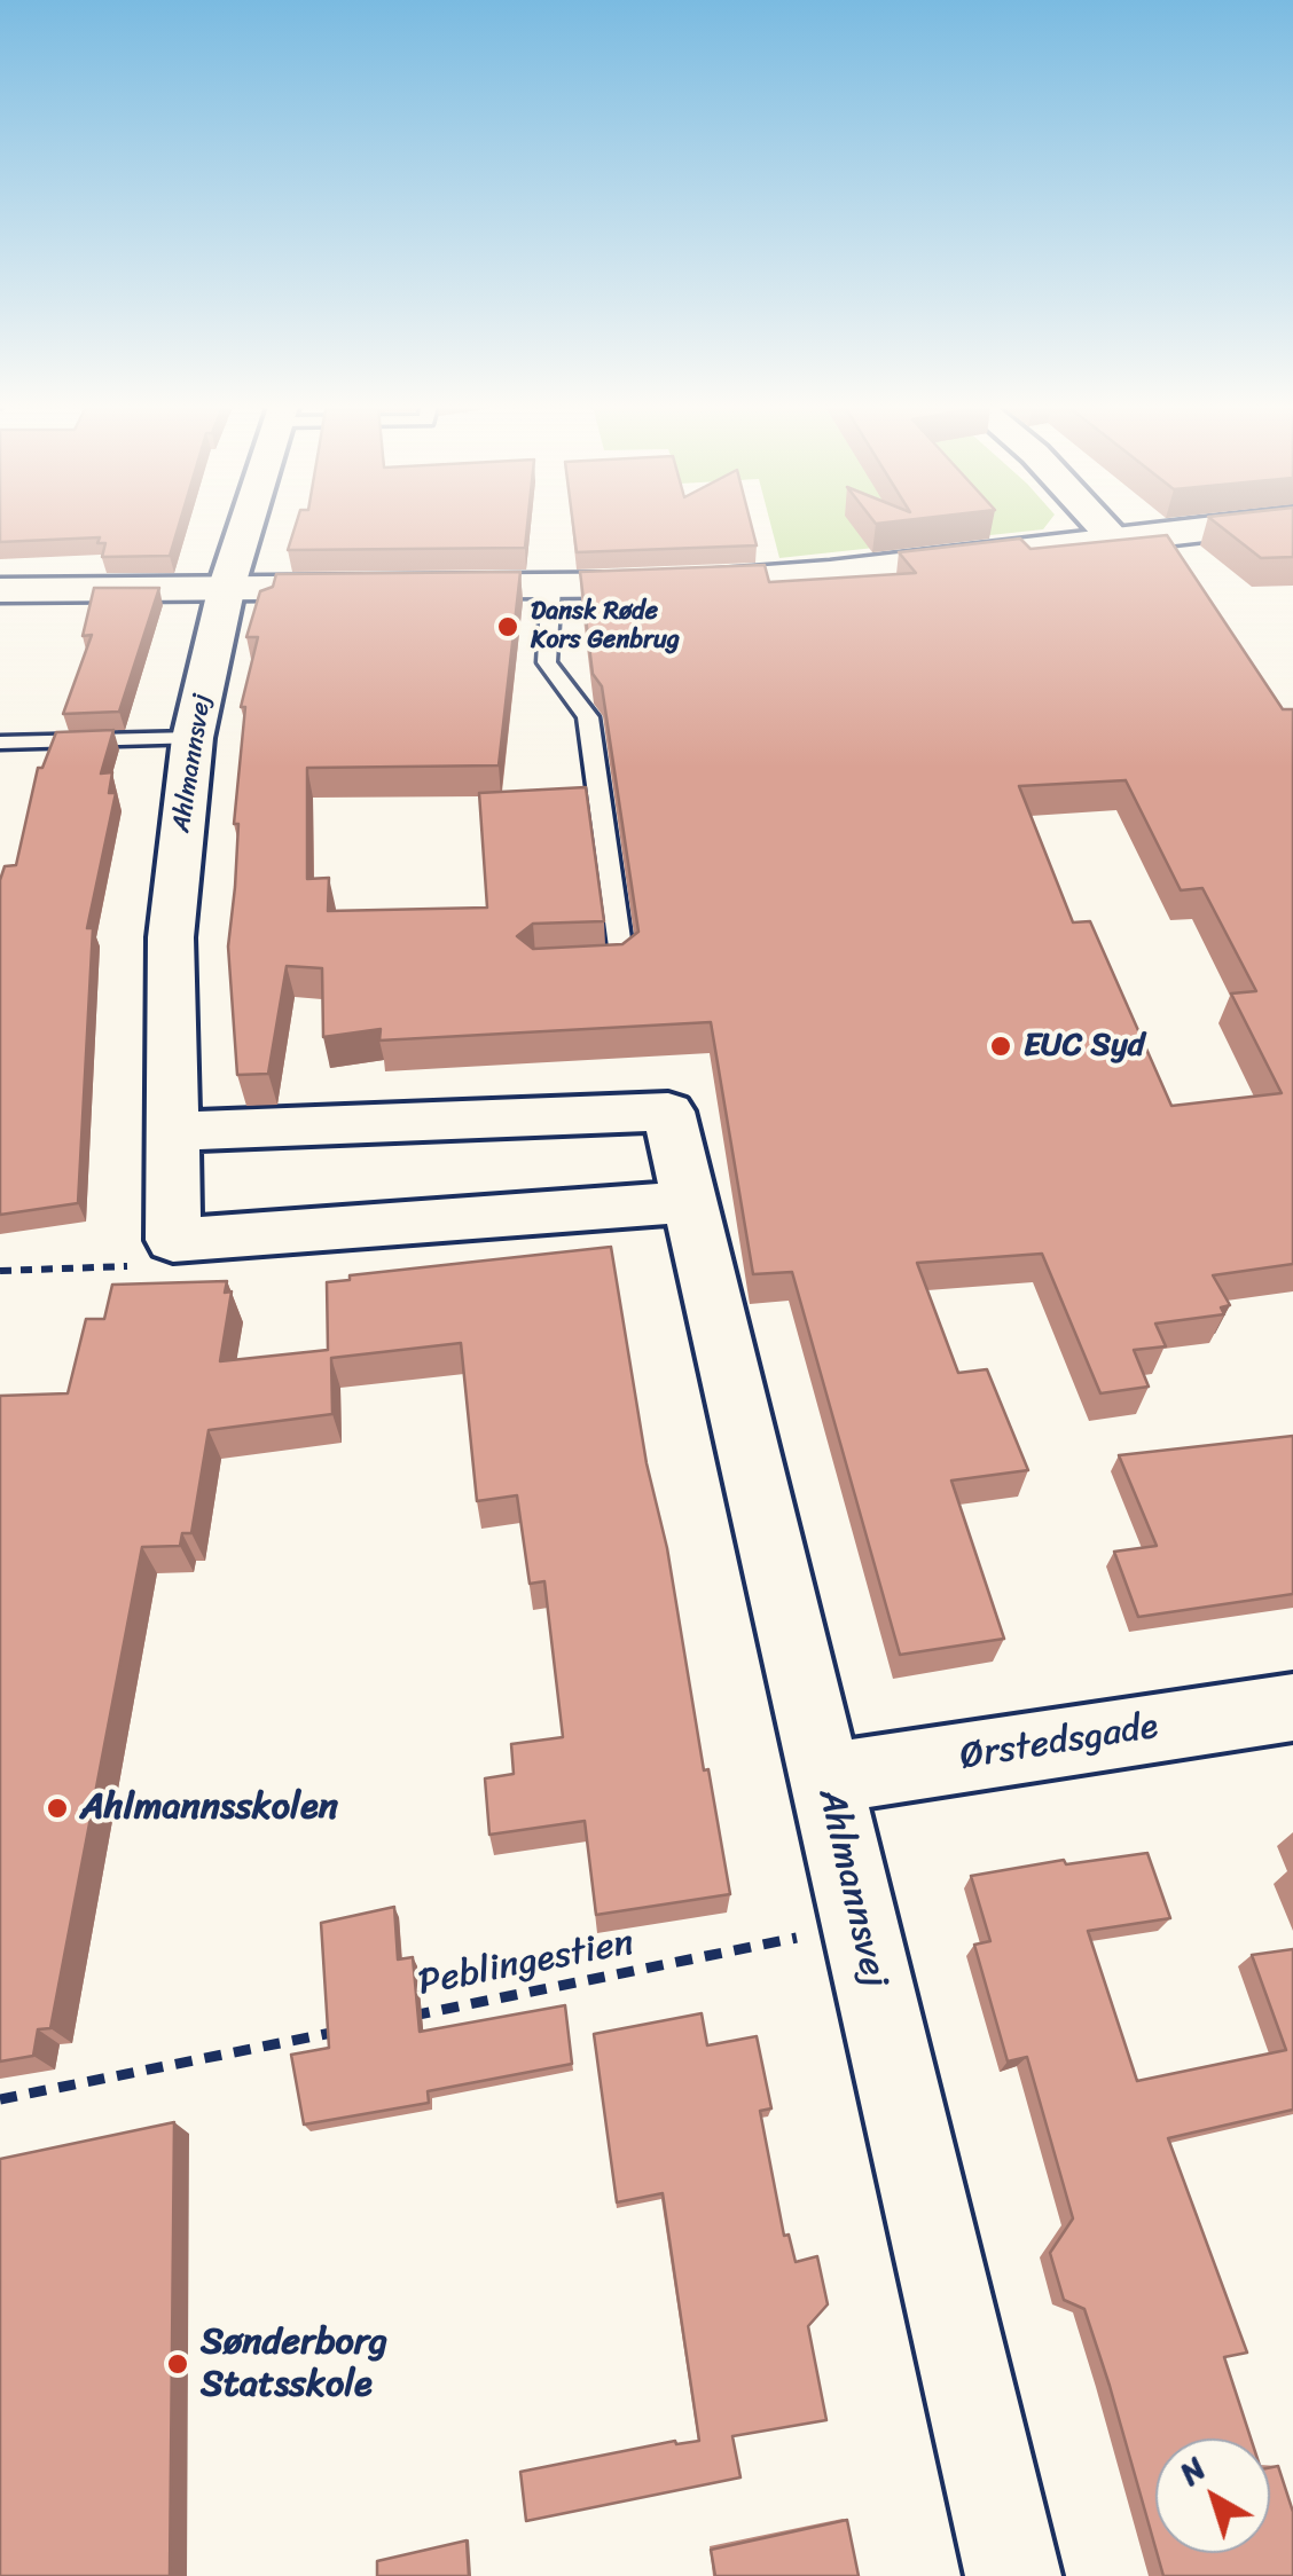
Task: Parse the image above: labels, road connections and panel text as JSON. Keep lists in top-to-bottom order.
{
  "streets": {
    "street": ["Ahlmannsvej", "Ørstedsgade"],
    "path": ["Peblingestien"]
  },
  "crossings": [
    ["Ahlmannsvej", "Ørstedsgade"],
    ["Ahlmannsvej", "Peblingestien"]
  ],
  "places": [
    "Dansk Røde Kors Genbrug",
    "EUC Syd",
    "Ahlmannsskolen",
    "Sønderborg Statsskole"
  ],
  "north": "top left"
}
